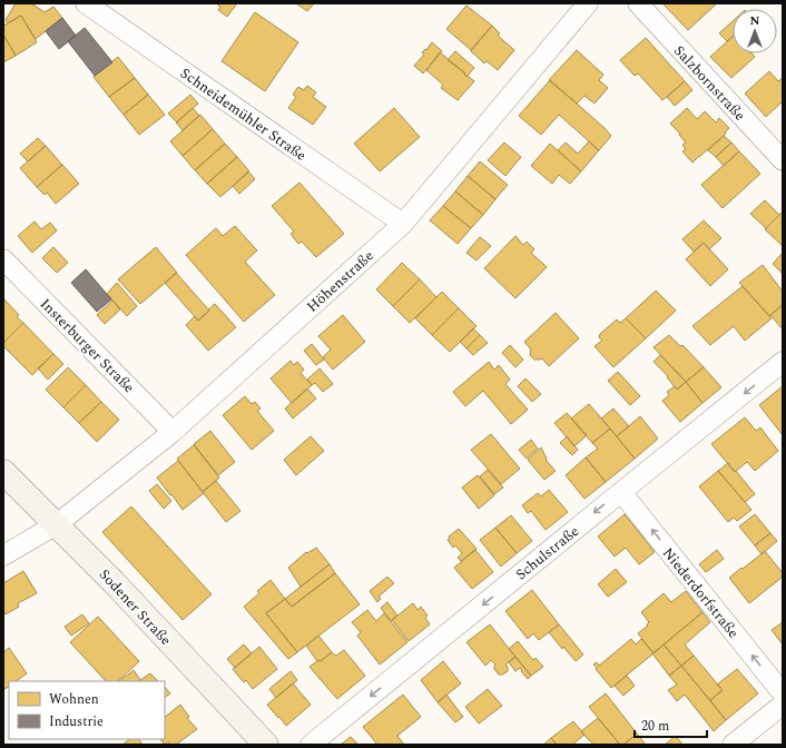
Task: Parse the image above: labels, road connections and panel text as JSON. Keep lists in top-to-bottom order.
{
  "streets": {
    "street": [
      "Salzbornstraße",
      "Schneidemühler Straße",
      "Höhenstraße",
      "Insterburger Straße",
      "Schulstraße",
      "Niederdorfstraße",
      "Sodener Straße"
    ]
  },
  "crossings": [
    ["Schneidemühler Straße", "Höhenstraße"],
    ["Höhenstraße", "Insterburger Straße"],
    ["Höhenstraße", "Sodener Straße"],
    ["Schulstraße", "Niederdorfstraße"]
  ],
  "one_way": ["Schulstraße", "Niederdorfstraße"],
  "legend": ["Wohnen", "Industrie"],
  "scale_bar": "20 m",
  "north": "top"
}
